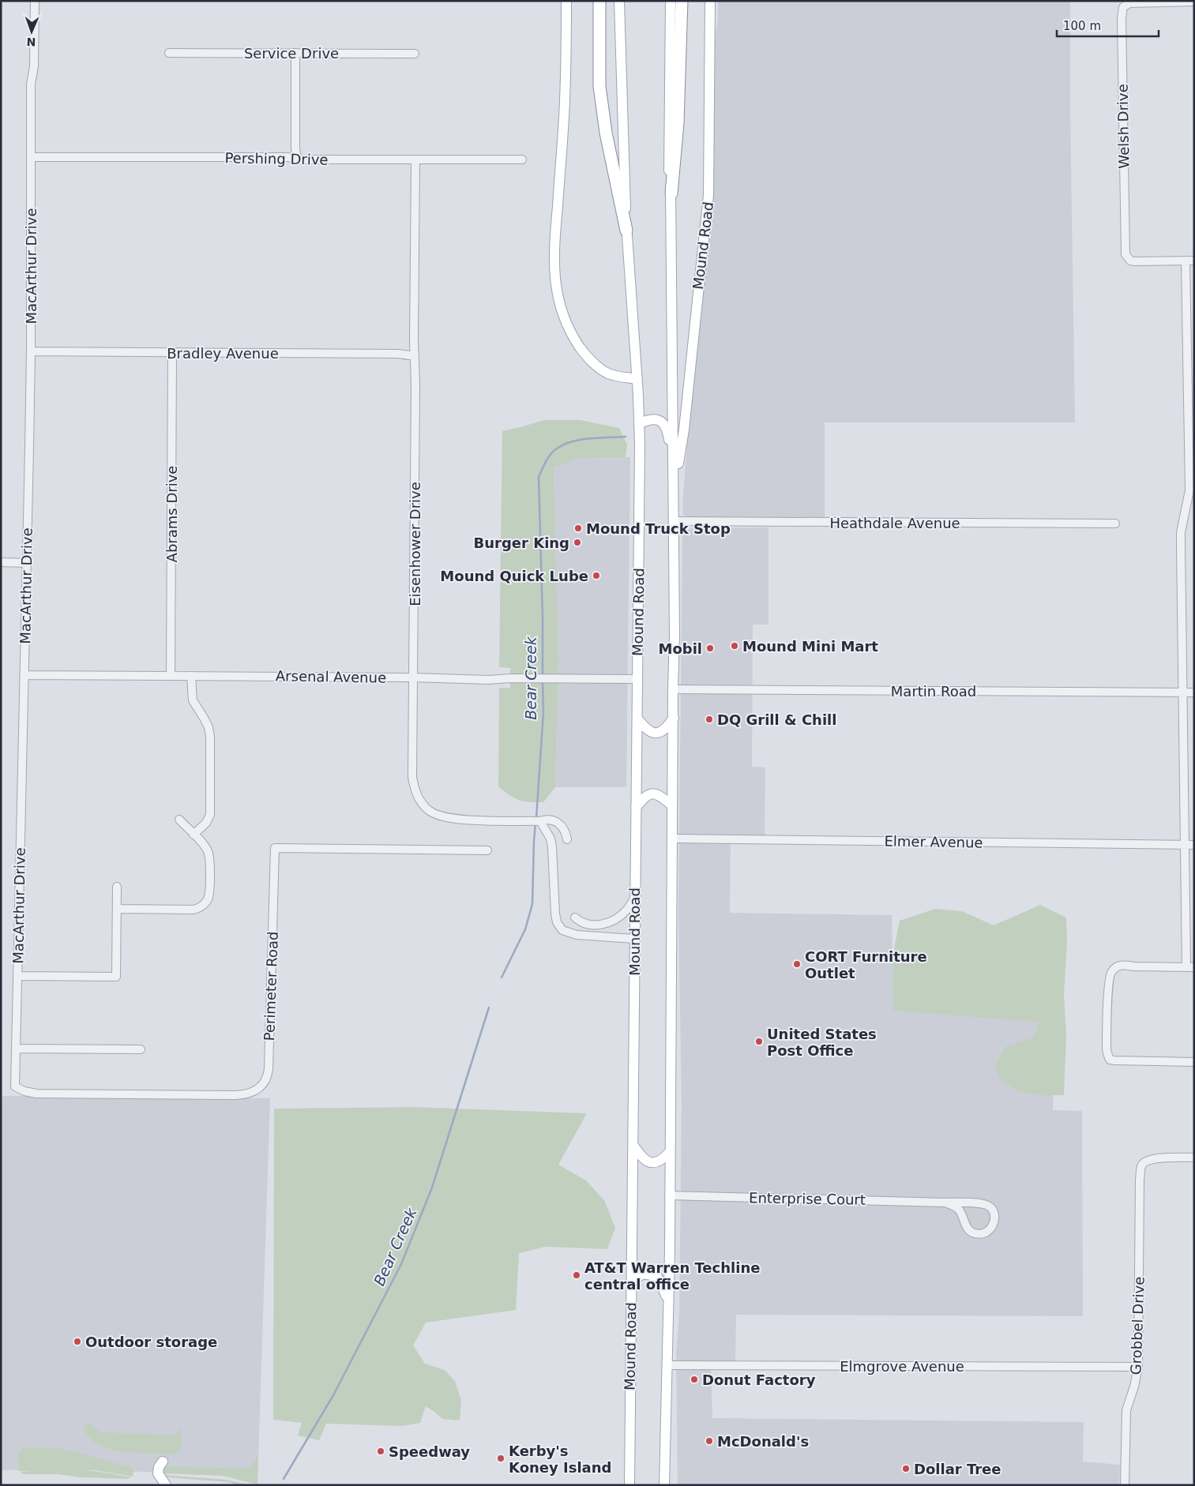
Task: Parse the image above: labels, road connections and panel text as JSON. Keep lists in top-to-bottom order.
{
  "streets": {
    "main road": ["Mound Road"],
    "street": [
      "Service Drive",
      "Welsh Drive",
      "Pershing Drive",
      "MacArthur Drive",
      "Bradley Avenue",
      "Abrams Drive",
      "Heathdale Avenue",
      "Eisenhower Drive",
      "Arsenal Avenue",
      "Martin Road",
      "Elmer Avenue",
      "Perimeter Road",
      "Enterprise Court",
      "Grobbel Drive",
      "Elmgrove Avenue"
    ]
  },
  "crossings": [
    ["Pershing Drive", "MacArthur Drive"],
    ["Pershing Drive", "Eisenhower Drive"],
    ["Mound Road", "Heathdale Avenue"],
    ["Mound Road", "Arsenal Avenue"],
    ["Mound Road", "Martin Road"],
    ["Mound Road", "Elmer Avenue"],
    ["Mound Road", "Enterprise Court"],
    ["Mound Road", "Elmgrove Avenue"],
    ["MacArthur Drive", "Bradley Avenue"],
    ["MacArthur Drive", "Arsenal Avenue"],
    ["MacArthur Drive", "Perimeter Road"],
    ["Bradley Avenue", "Abrams Drive"],
    ["Bradley Avenue", "Eisenhower Drive"],
    ["Abrams Drive", "Arsenal Avenue"],
    ["Eisenhower Drive", "Arsenal Avenue"],
    ["Grobbel Drive", "Elmgrove Avenue"]
  ],
  "water": ["Bear Creek"],
  "places": [
    "Mound Truck Stop",
    "Burger King",
    "Mound Quick Lube",
    "Mound Mini Mart",
    "Mobil",
    "DQ Grill & Chill",
    "CORT Furniture Outlet",
    "United States Post Office",
    "AT&T Warren Techline central office",
    "Outdoor storage",
    "Donut Factory",
    "McDonald's",
    "Speedway",
    "Kerby's Koney Island",
    "Dollar Tree"
  ],
  "scale_bar": "100 m",
  "north": "bottom"
}
